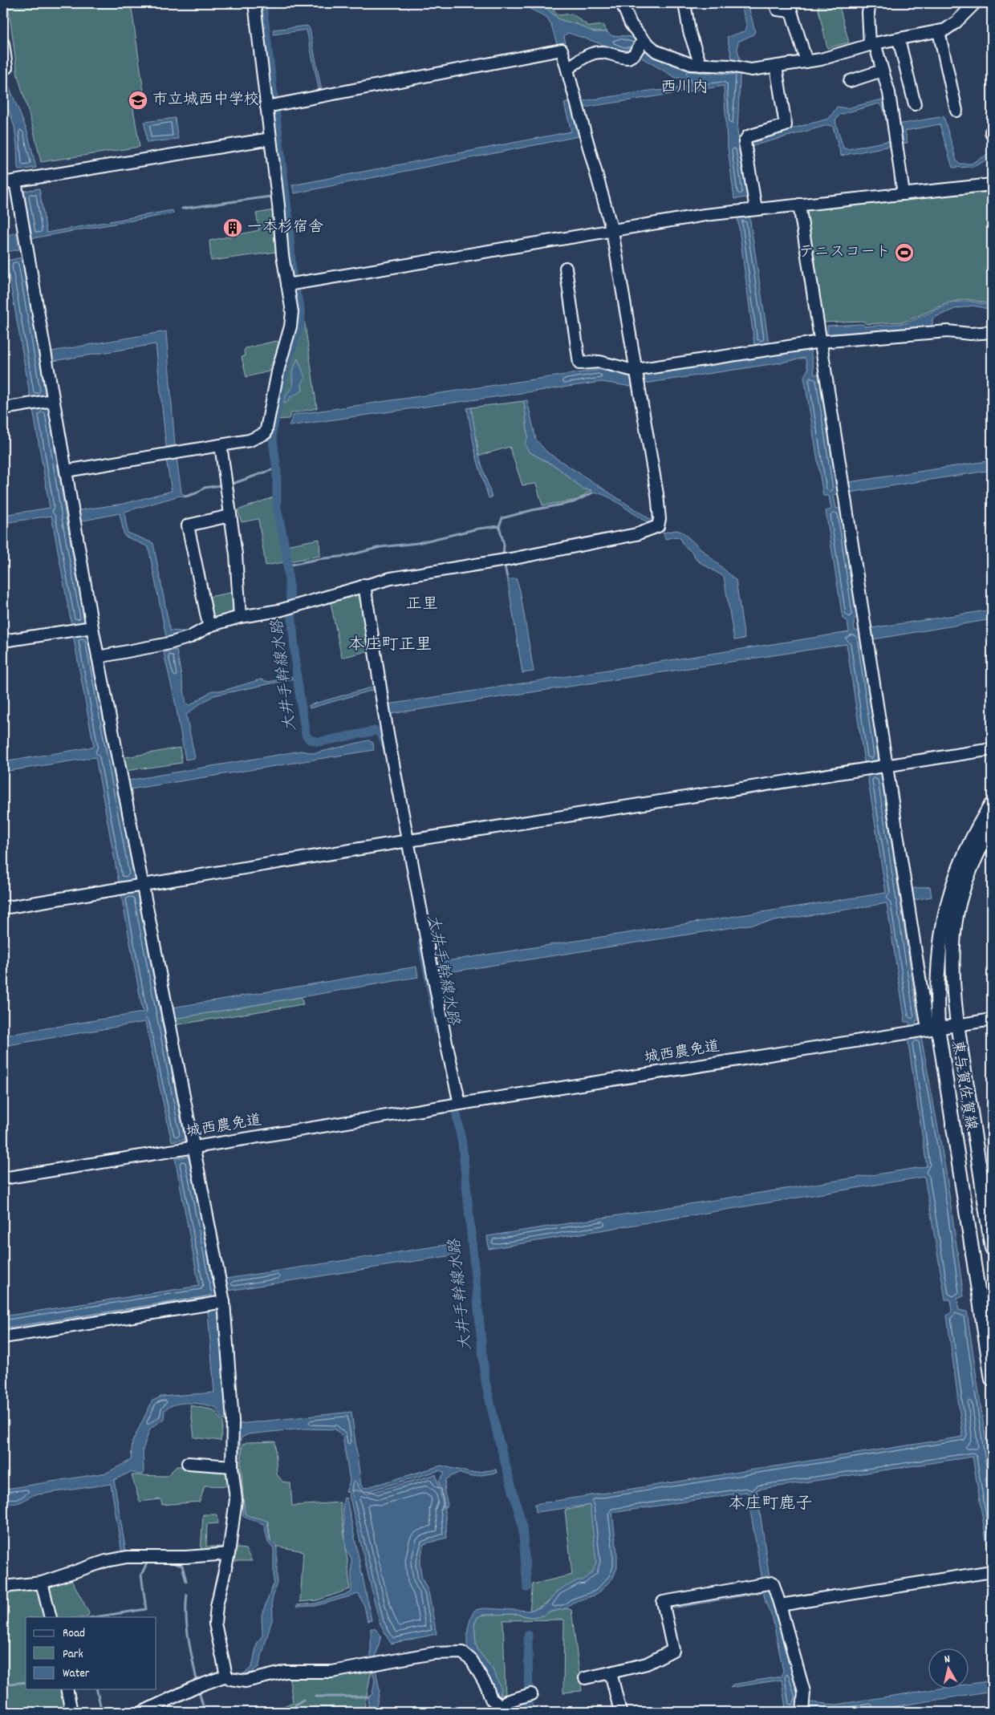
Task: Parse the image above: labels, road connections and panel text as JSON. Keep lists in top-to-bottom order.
{
  "streets": {
    "main road": ["東与賀佐賀線"],
    "street": ["城西農免道"]
  },
  "crossings": [
    ["城西農免道", "東与賀佐賀線"]
  ],
  "districts": [
    "西川内",
    "正里",
    "本庄町正里",
    "本庄町鹿子"
  ],
  "water": ["大井手幹線水路"],
  "places": {
    "school or university": ["市立城西中学校"],
    "building": ["一本杉宿舎"],
    "sports": ["テニスコート"]
  },
  "legend": ["Road", "Park", "Water"],
  "north": "top"
}
